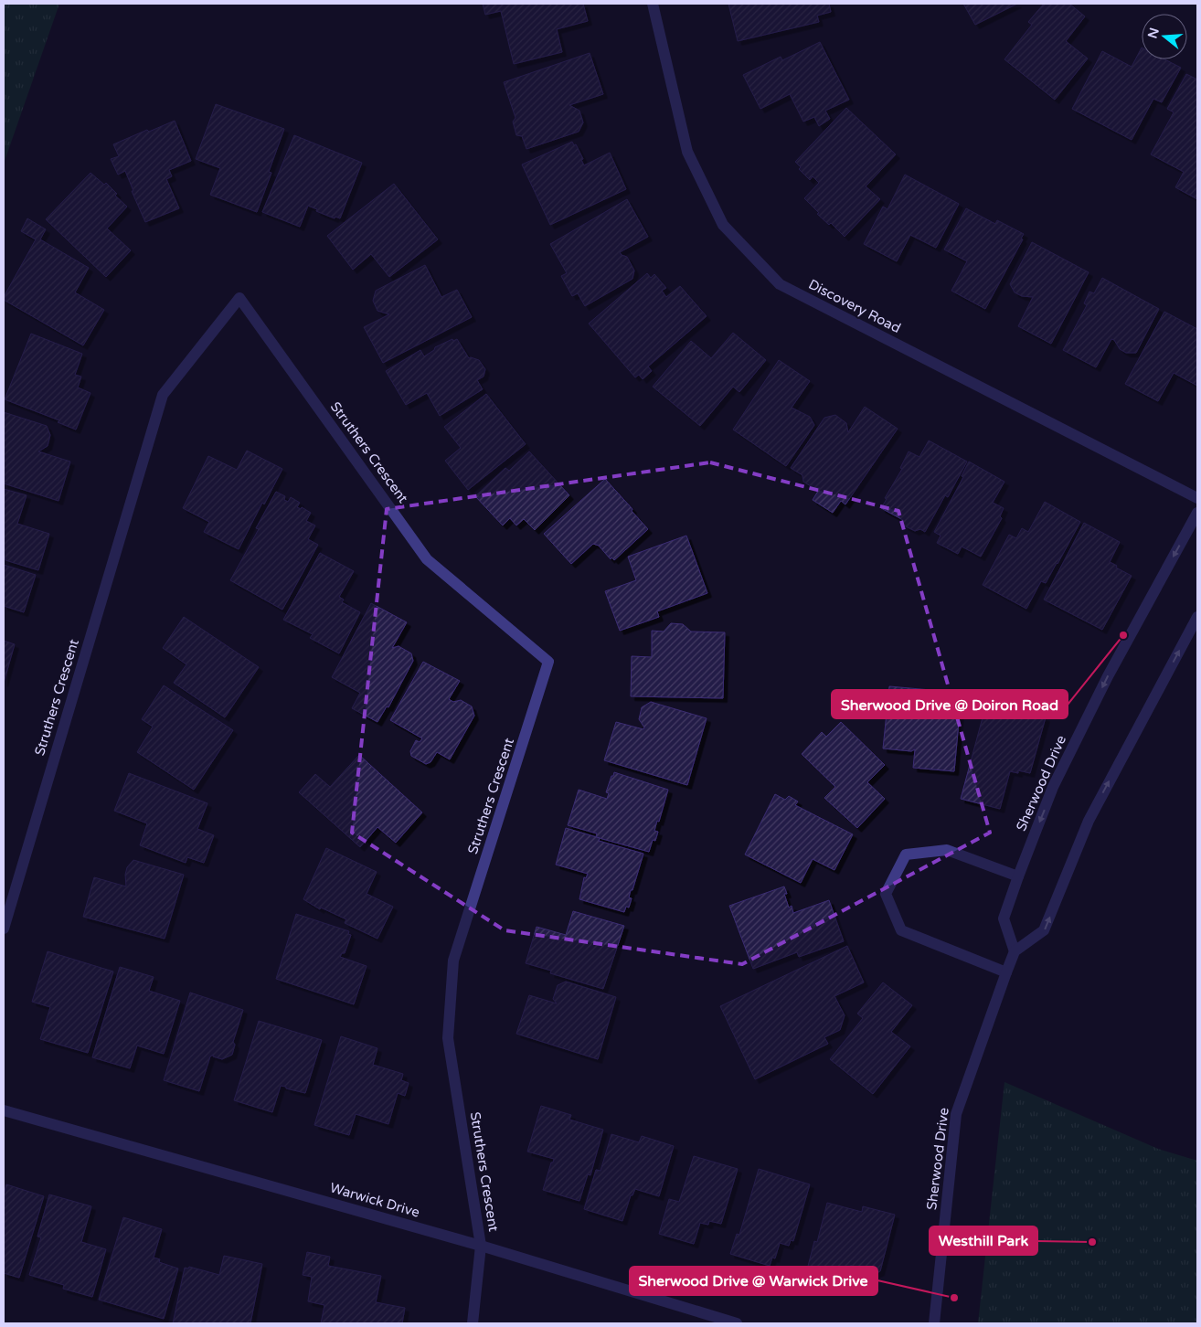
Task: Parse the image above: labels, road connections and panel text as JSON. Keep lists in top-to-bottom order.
{
  "streets": {
    "street": [
      "Discovery Road",
      "Struthers Crescent",
      "Sherwood Drive",
      "Warwick Drive"
    ]
  },
  "crossings": [
    ["Struthers Crescent", "Warwick Drive"]
  ],
  "places": ["Sherwood Drive @ Doiron Road", "Westhill Park", "Sherwood Drive @ Warwick Drive"],
  "north": "left"
}
